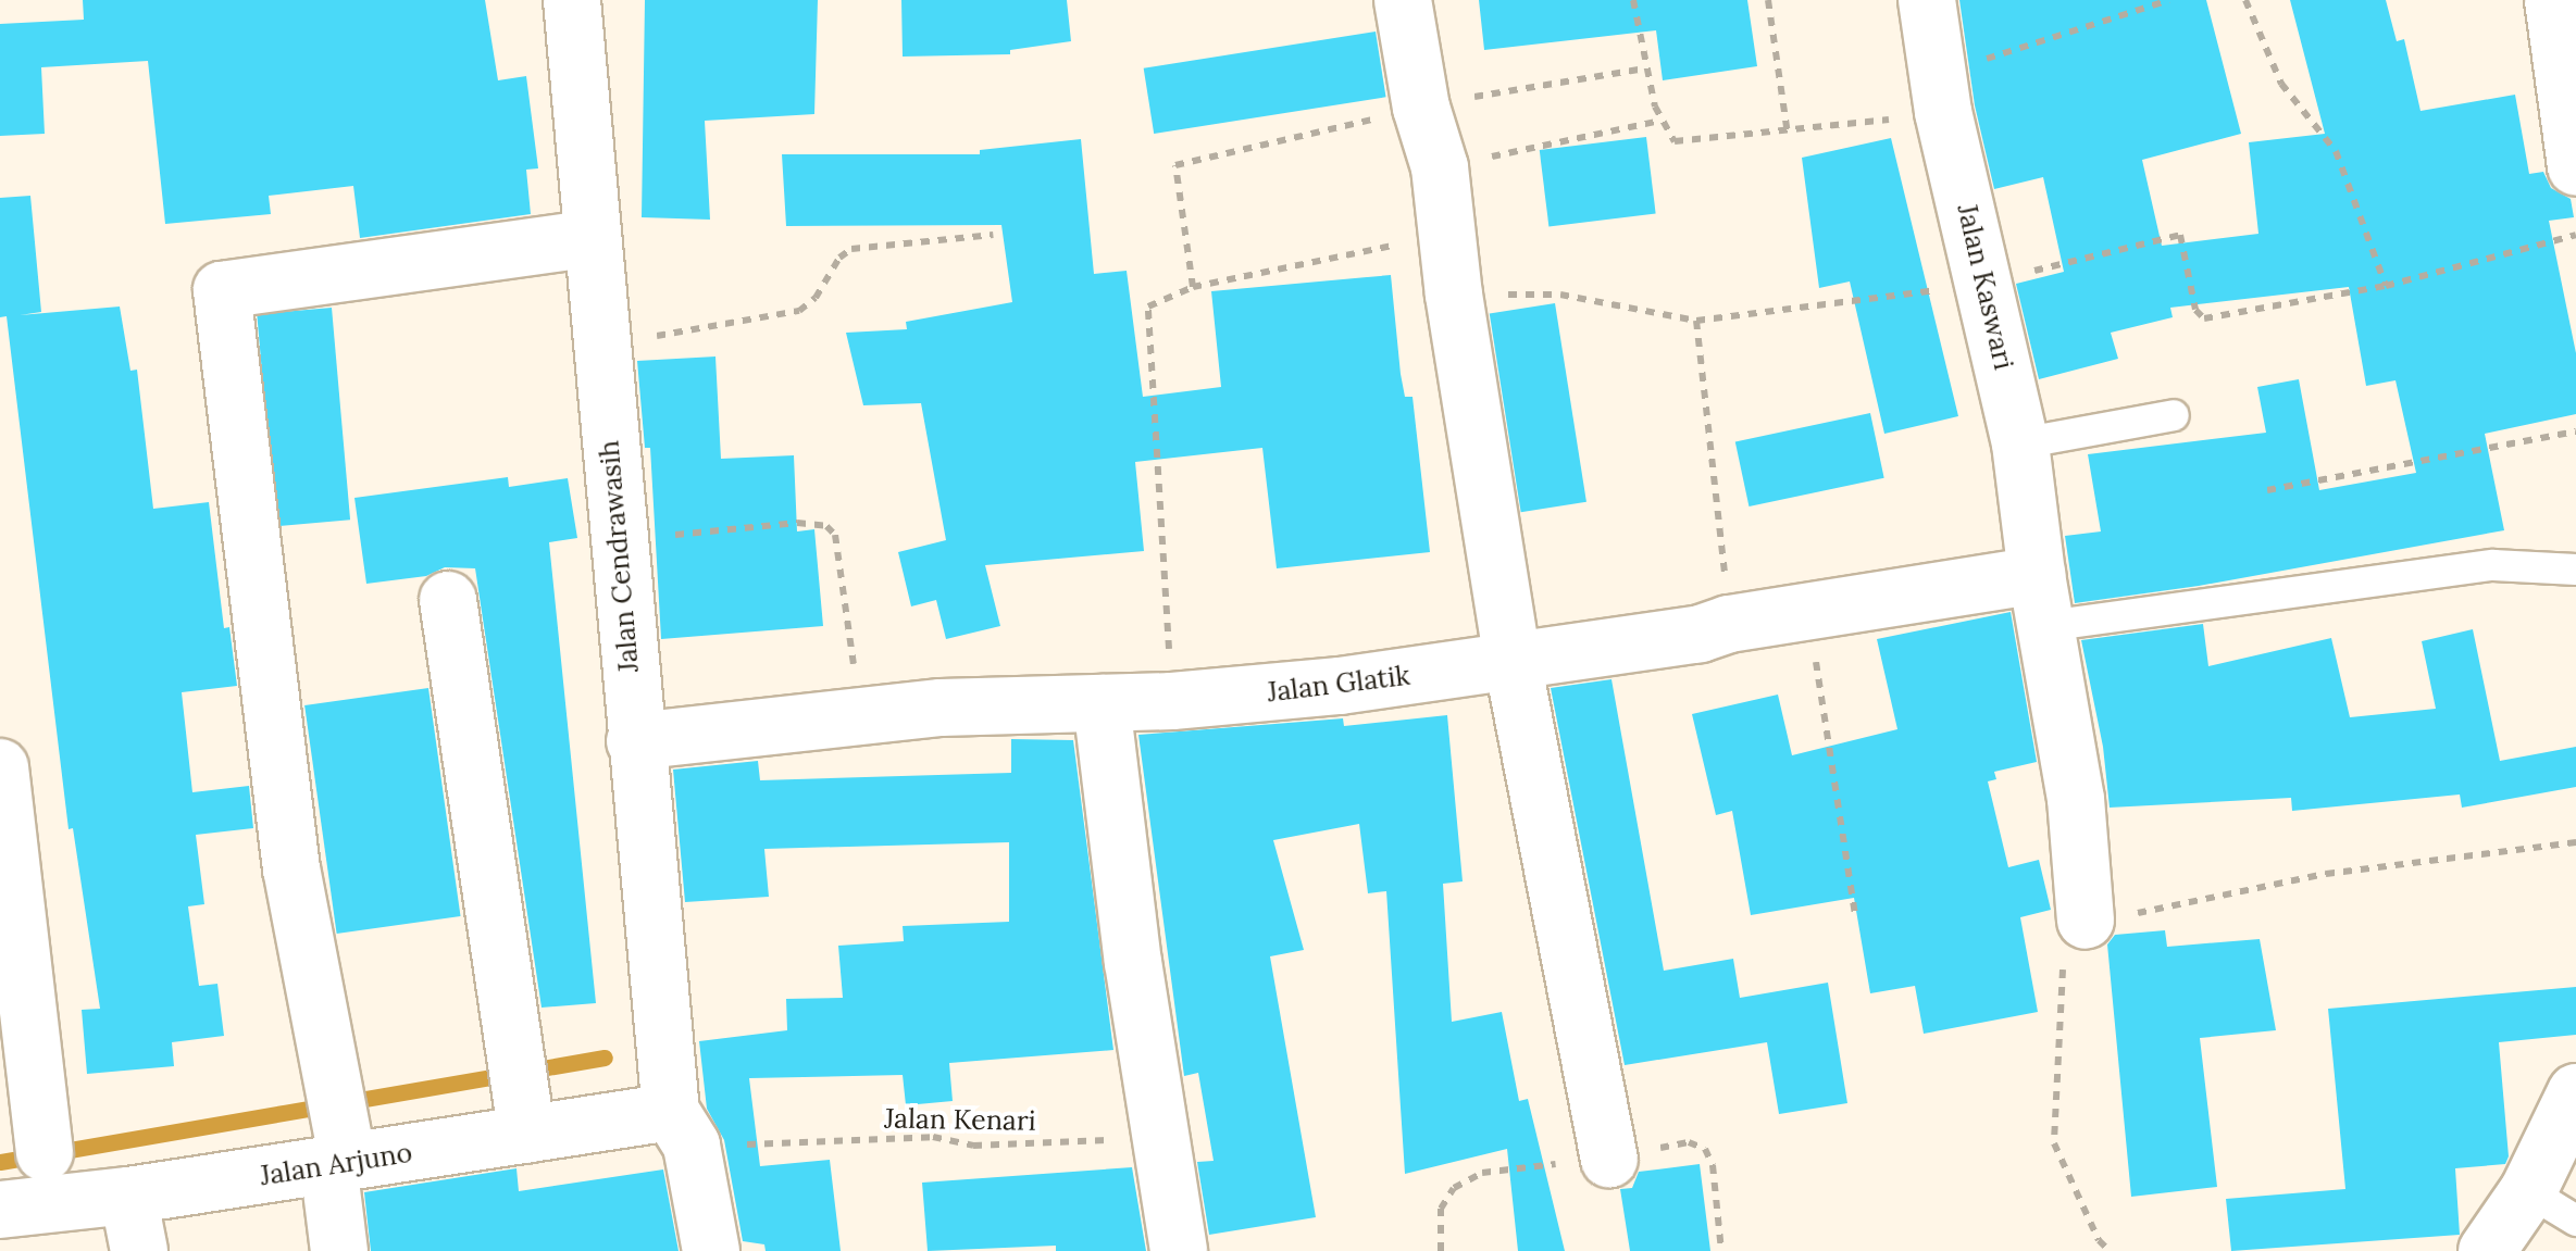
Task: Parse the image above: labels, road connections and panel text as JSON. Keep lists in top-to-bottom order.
{
  "streets": {
    "street": [
      "Jalan Kaswari",
      "Jalan Cendrawasih",
      "Jalan Glatik",
      "Jalan Arjuno"
    ],
    "path": ["Jalan Kenari"]
  },
  "crossings": [
    ["Jalan Kaswari", "Jalan Glatik"],
    ["Jalan Cendrawasih", "Jalan Glatik"],
    ["Jalan Cendrawasih", "Jalan Kenari"],
    ["Jalan Cendrawasih", "Jalan Arjuno"],
    ["Jalan Kenari", "Jalan Arjuno"]
  ]
}
